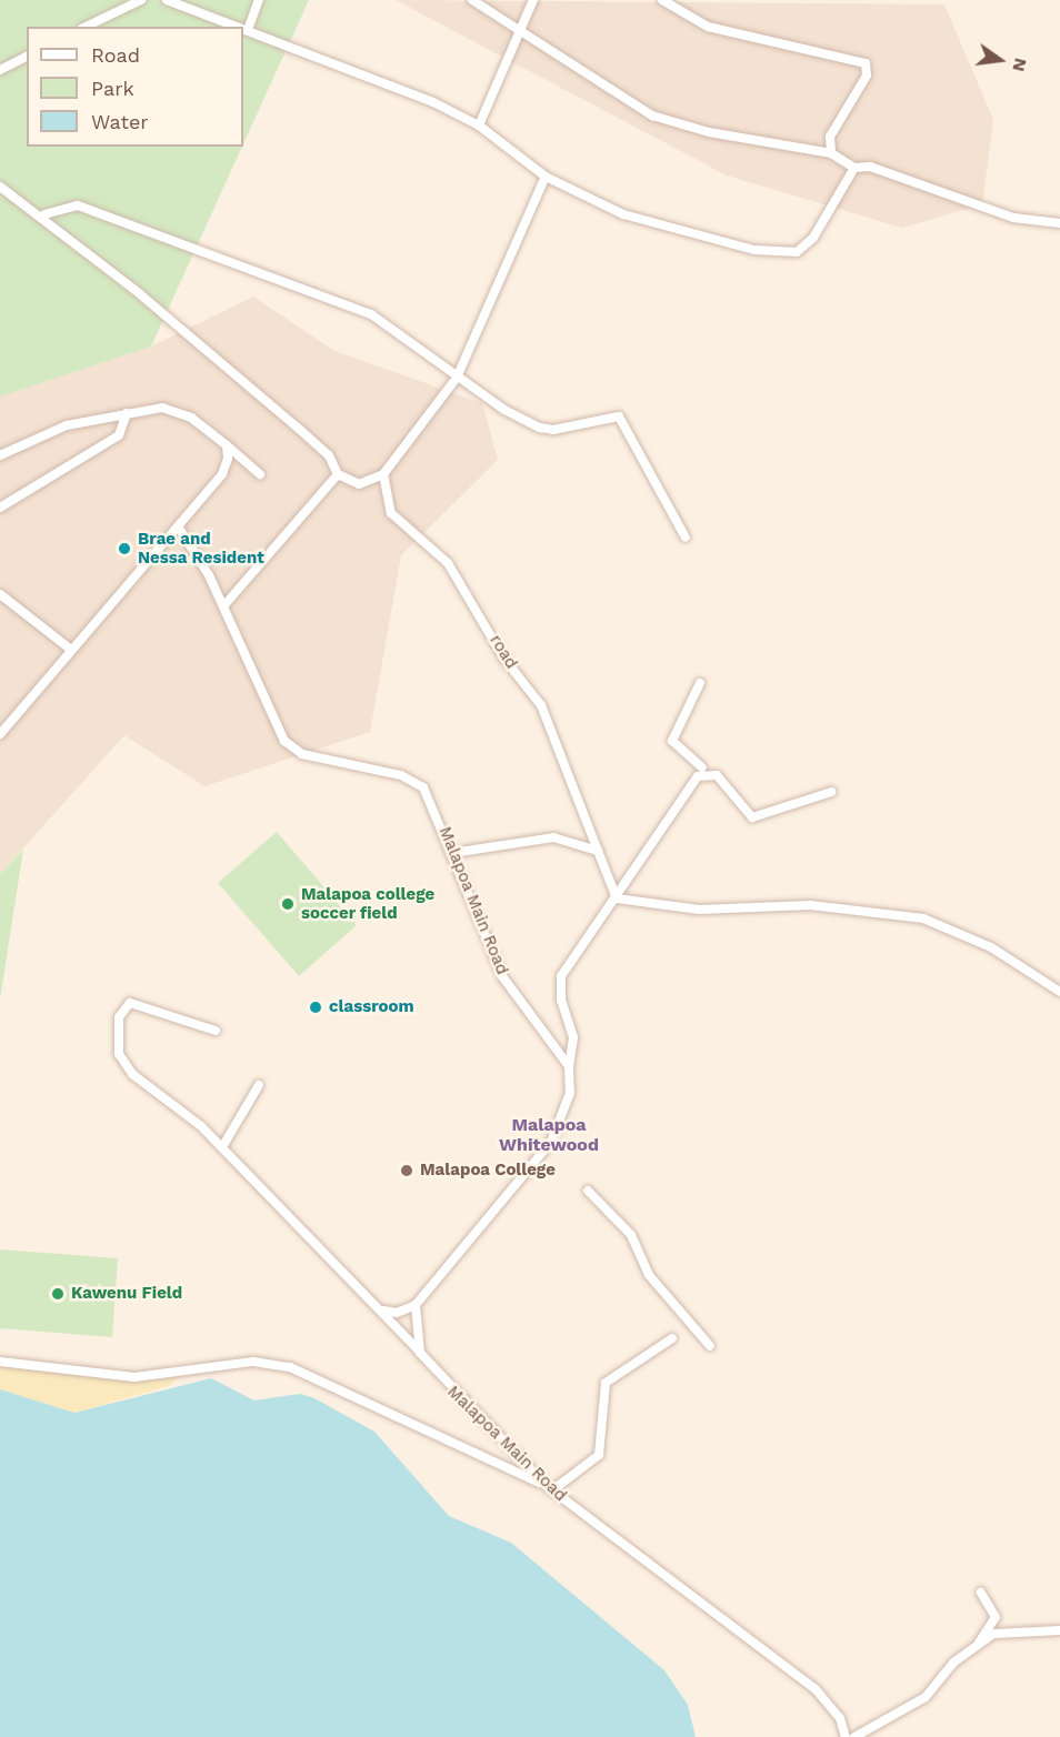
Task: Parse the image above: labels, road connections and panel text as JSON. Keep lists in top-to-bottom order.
{
  "streets": {
    "street": ["road", "Malapoa Main Road"]
  },
  "districts": ["Malapoa Whitewood"],
  "places": [
    "Brae and Nessa Resident",
    "Malapoa college soccer field",
    "classroom",
    "Malapoa College",
    "Kawenu Field"
  ],
  "legend": ["Road", "Park", "Water"],
  "north": "right"
}
